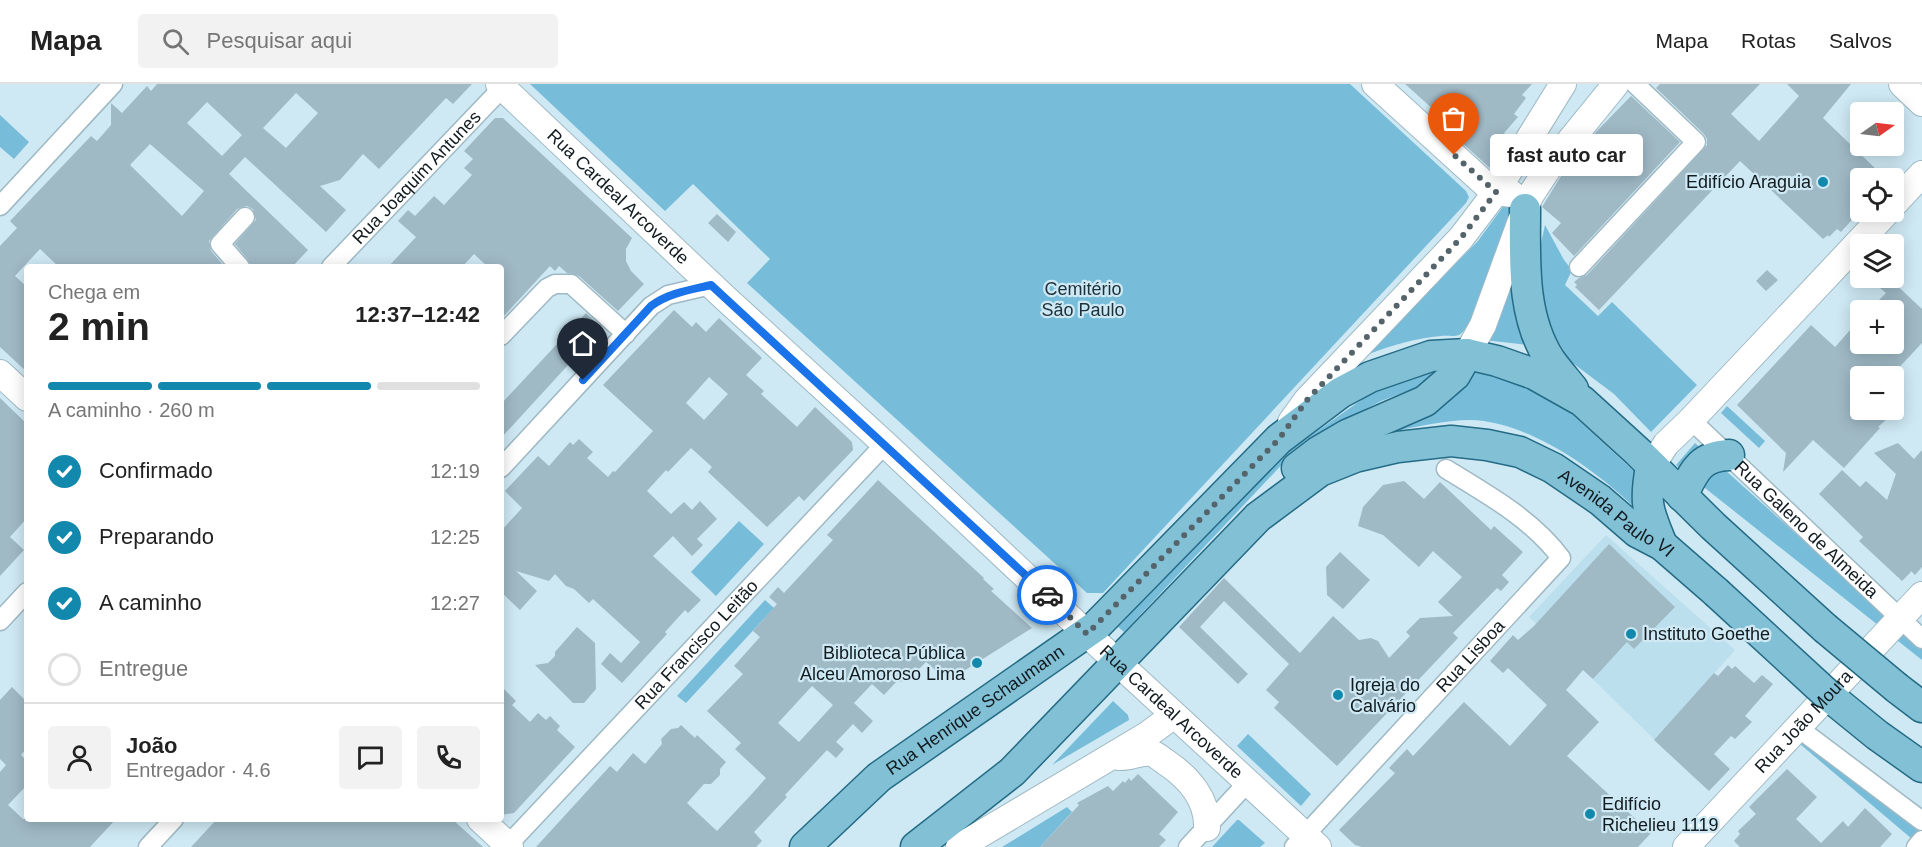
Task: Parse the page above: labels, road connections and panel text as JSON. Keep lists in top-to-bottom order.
{
  "streets": {
    "main road": ["Avenida Paulo VI", "Rua Henrique Schaumann"],
    "street": [
      "Rua Joaquim Antunes",
      "Rua Cardeal Arcoverde",
      "Rua Galeno de Almeida",
      "Rua Francisco Leitão",
      "Rua Lisboa",
      "Rua João Moura"
    ]
  },
  "crossings": [
    ["Rua Joaquim Antunes", "Rua Cardeal Arcoverde"],
    ["Rua Cardeal Arcoverde", "Rua Francisco Leitão"],
    ["Rua Cardeal Arcoverde", "Rua Lisboa"],
    ["Rua Cardeal Arcoverde", "Rua Henrique Schaumann"],
    ["Rua Galeno de Almeida", "Rua João Moura"]
  ],
  "parks": ["Cemitério São Paulo"],
  "places": [
    "fast auto car",
    "Edifício Araguia",
    "Instituto Goethe",
    "Biblioteca Pública Alceu Amoroso Lima",
    "Igreja do Calvário",
    "Edifício Richelieu 1119"
  ],
  "north": "right",
  "page": {
    "header": "Mapa",
    "search": "Pesquisar aqui",
    "nav": ["Mapa", "Rotas", "Salvos"],
    "map_buttons": ["+", "−"],
    "bubble": "fast auto car",
    "heading": ["2 min", "Chega em", "12:37–12:42"],
    "panel": ["João", "Entregador · 4.6"],
    "bar": "A caminho · 260 m",
    "list": [
      ["Confirmado", "12:19"],
      ["Preparando", "12:25"],
      ["A caminho", "12:27"],
      "Entregue"
    ]
  }
}
